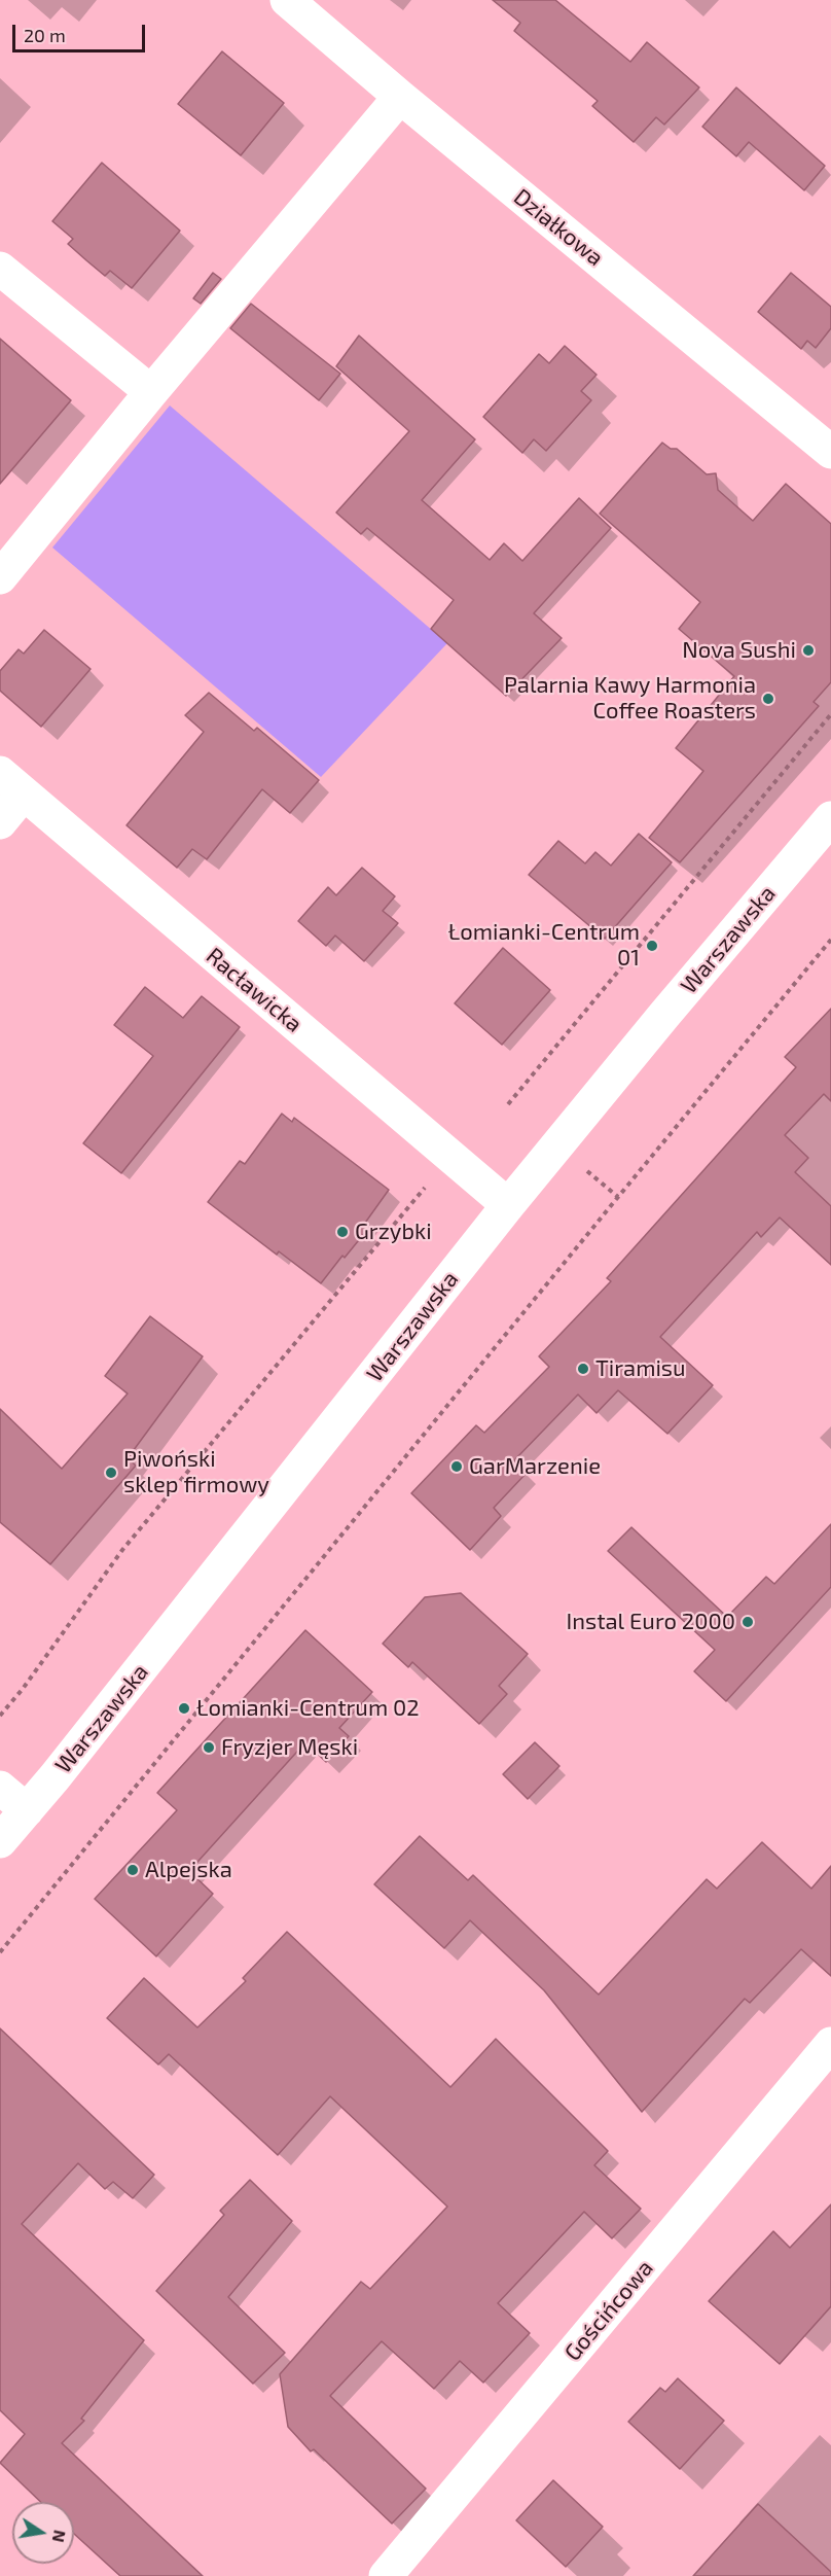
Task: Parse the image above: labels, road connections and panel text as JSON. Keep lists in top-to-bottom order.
{
  "streets": {
    "street": [
      "Działkowa",
      "Warszawska",
      "Racławicka",
      "Gościńcowa"
    ]
  },
  "crossings": [
    ["Warszawska", "Racławicka"]
  ],
  "places": [
    "Nova Sushi",
    "Palarnia Kawy Harmonia Coffee Roasters",
    "Łomianki-Centrum 01",
    "Grzybki",
    "Tiramisu",
    "GarMarzenie",
    "Piwoński sklep firmowy",
    "Instal Euro 2000",
    "Łomianki-Centrum 02",
    "Fryzjer Męski",
    "Alpejska"
  ],
  "scale_bar": "20 m",
  "north": "right"
}
